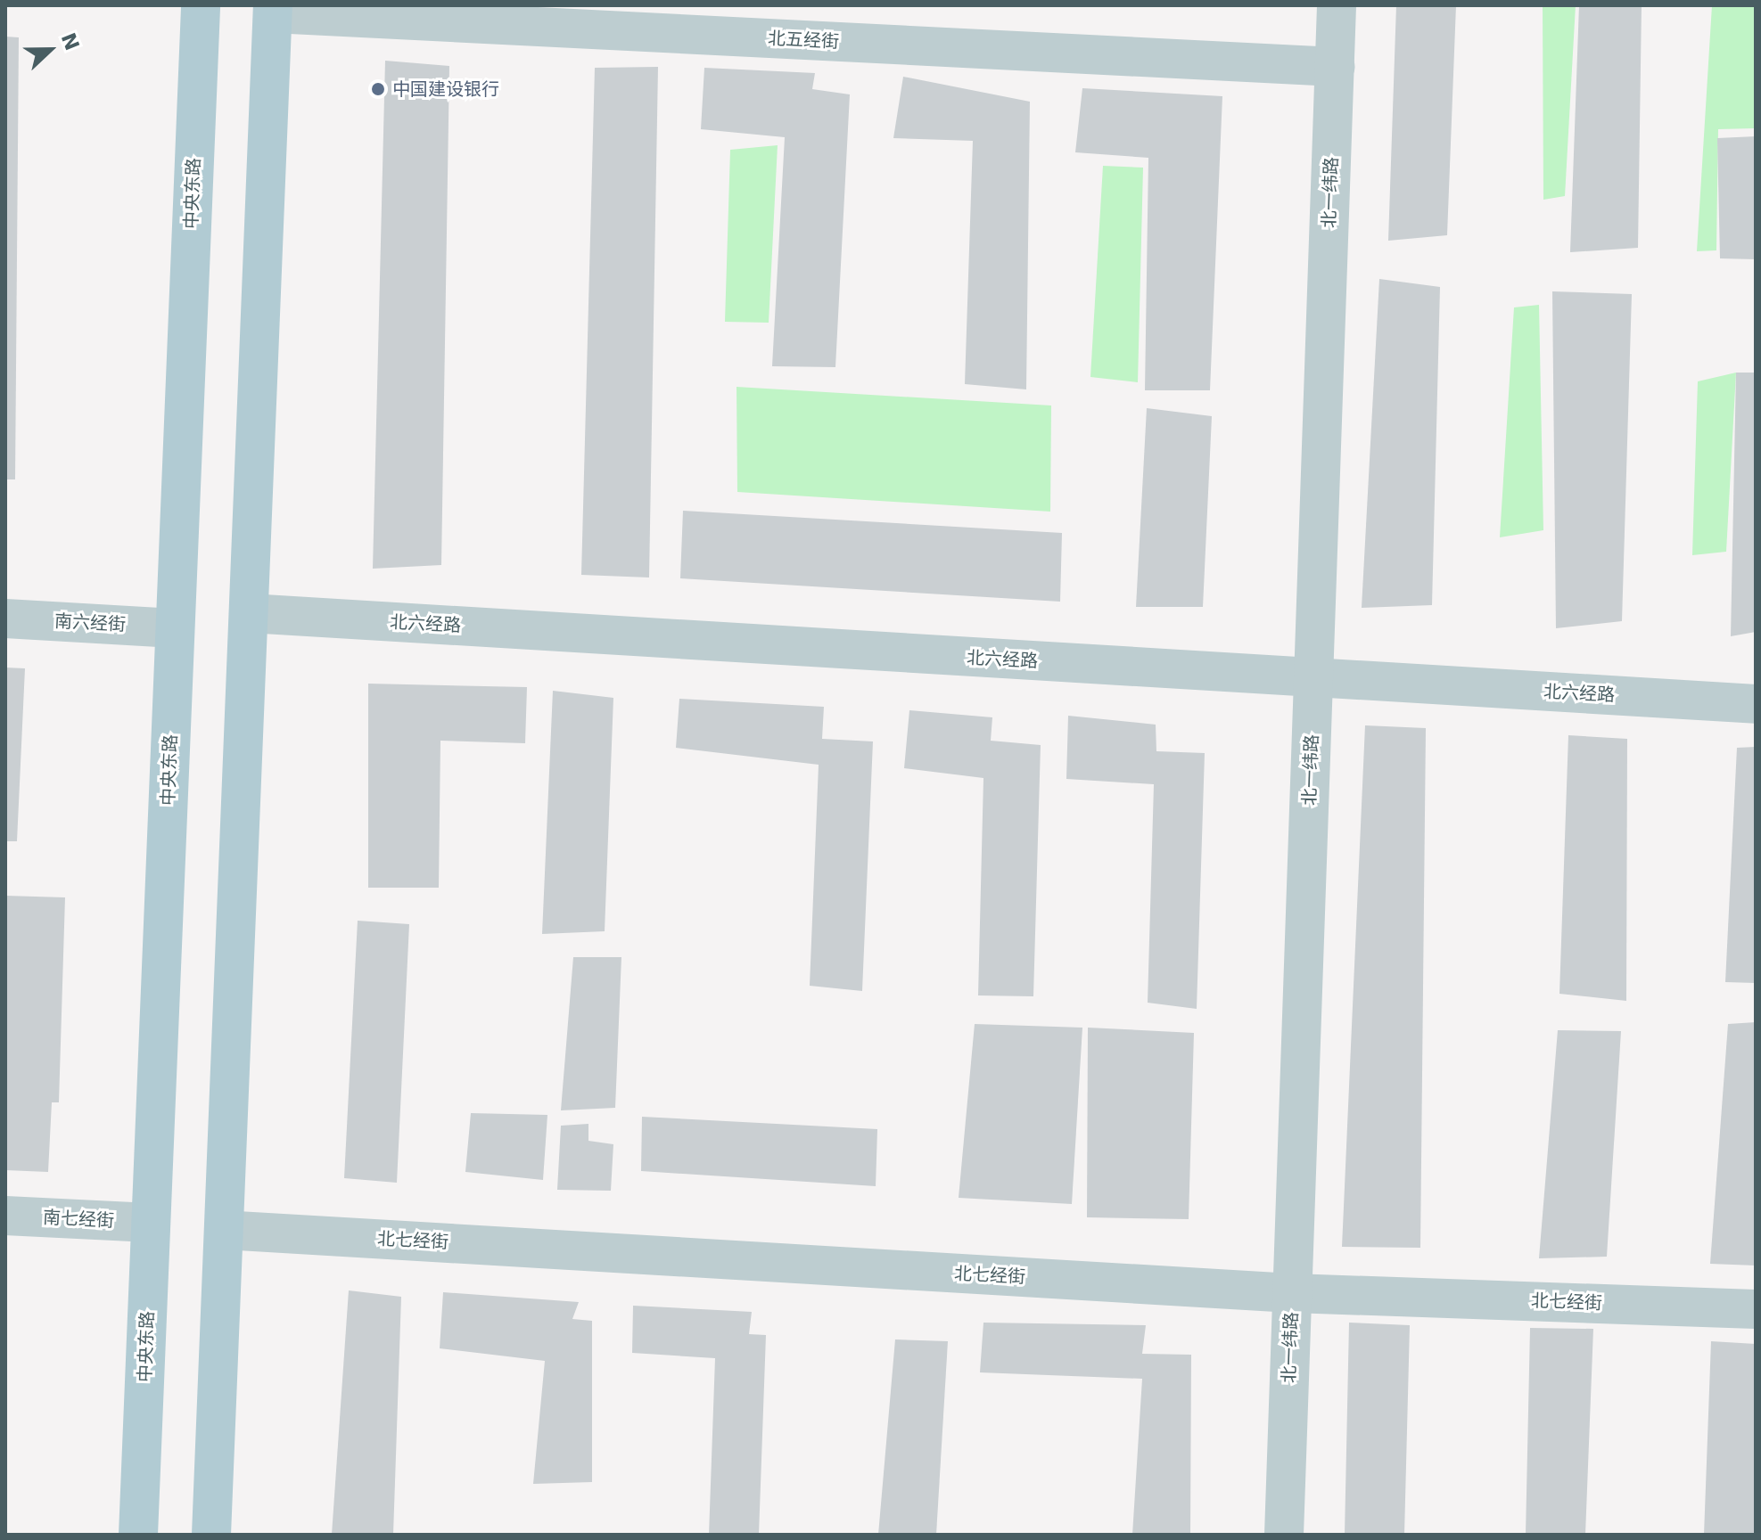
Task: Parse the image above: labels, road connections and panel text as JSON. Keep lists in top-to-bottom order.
{
  "streets": {
    "main road": ["中央东路"],
    "street": [
      "北五经街",
      "北一纬路",
      "南六经街",
      "北六经路",
      "南七经街",
      "北七经街"
    ]
  },
  "crossings": [
    ["北五经街", "北一纬路"],
    ["北一纬路", "北六经路"],
    ["北一纬路", "北七经街"],
    ["中央东路", "南六经街"],
    ["中央东路", "南七经街"]
  ],
  "places": ["中国建设银行"],
  "north": "right"
}
